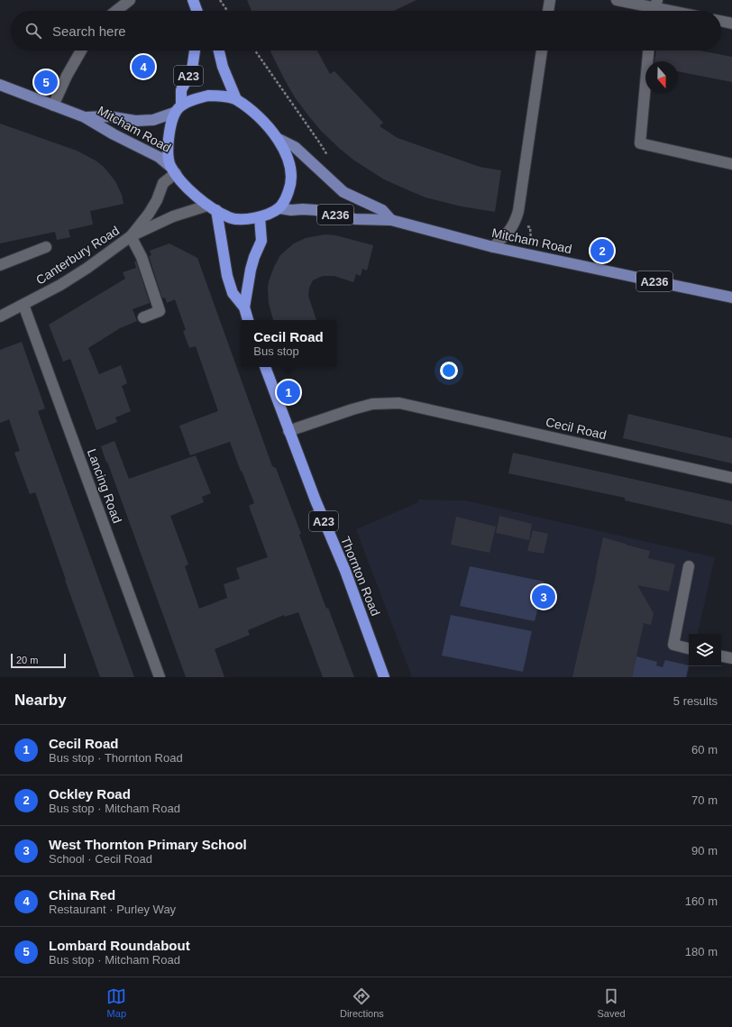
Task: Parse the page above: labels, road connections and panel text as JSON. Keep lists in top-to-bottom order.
{
  "streets": {
    "highway": ["A23", "Thornton Road"],
    "main road": ["Mitcham Road", "A236"],
    "street": ["Canterbury Road", "Cecil Road", "Lancing Road"]
  },
  "crossings": [
    ["A23", "Mitcham Road"],
    ["A23", "Canterbury Road"],
    ["Mitcham Road", "Canterbury Road"],
    ["Canterbury Road", "Lancing Road"],
    ["Cecil Road", "Thornton Road"]
  ],
  "scale_bar": "20 m",
  "north": "bottom",
  "page": {
    "search": "Search here",
    "pins": [
      "4",
      "5",
      "2",
      "1",
      "3"
    ],
    "popup": ["Cecil Road", "Bus stop"],
    "scale": "20 m",
    "heading": ["Nearby", "5 results"],
    "list": [
      {
        "mark": "1",
        "name": "Cecil Road",
        "note": "Bus stop · Thornton Road",
        "value": "60 m"
      },
      {
        "mark": "2",
        "name": "Ockley Road",
        "note": "Bus stop · Mitcham Road",
        "value": "70 m"
      },
      {
        "mark": "3",
        "name": "West Thornton Primary School",
        "note": "School · Cecil Road",
        "value": "90 m"
      },
      {
        "mark": "4",
        "name": "China Red",
        "note": "Restaurant · Purley Way",
        "value": "160 m"
      },
      {
        "mark": "5",
        "name": "Lombard Roundabout",
        "note": "Bus stop · Mitcham Road",
        "value": "180 m"
      }
    ],
    "nav": ["Map", "Directions", "Saved"]
  }
}
